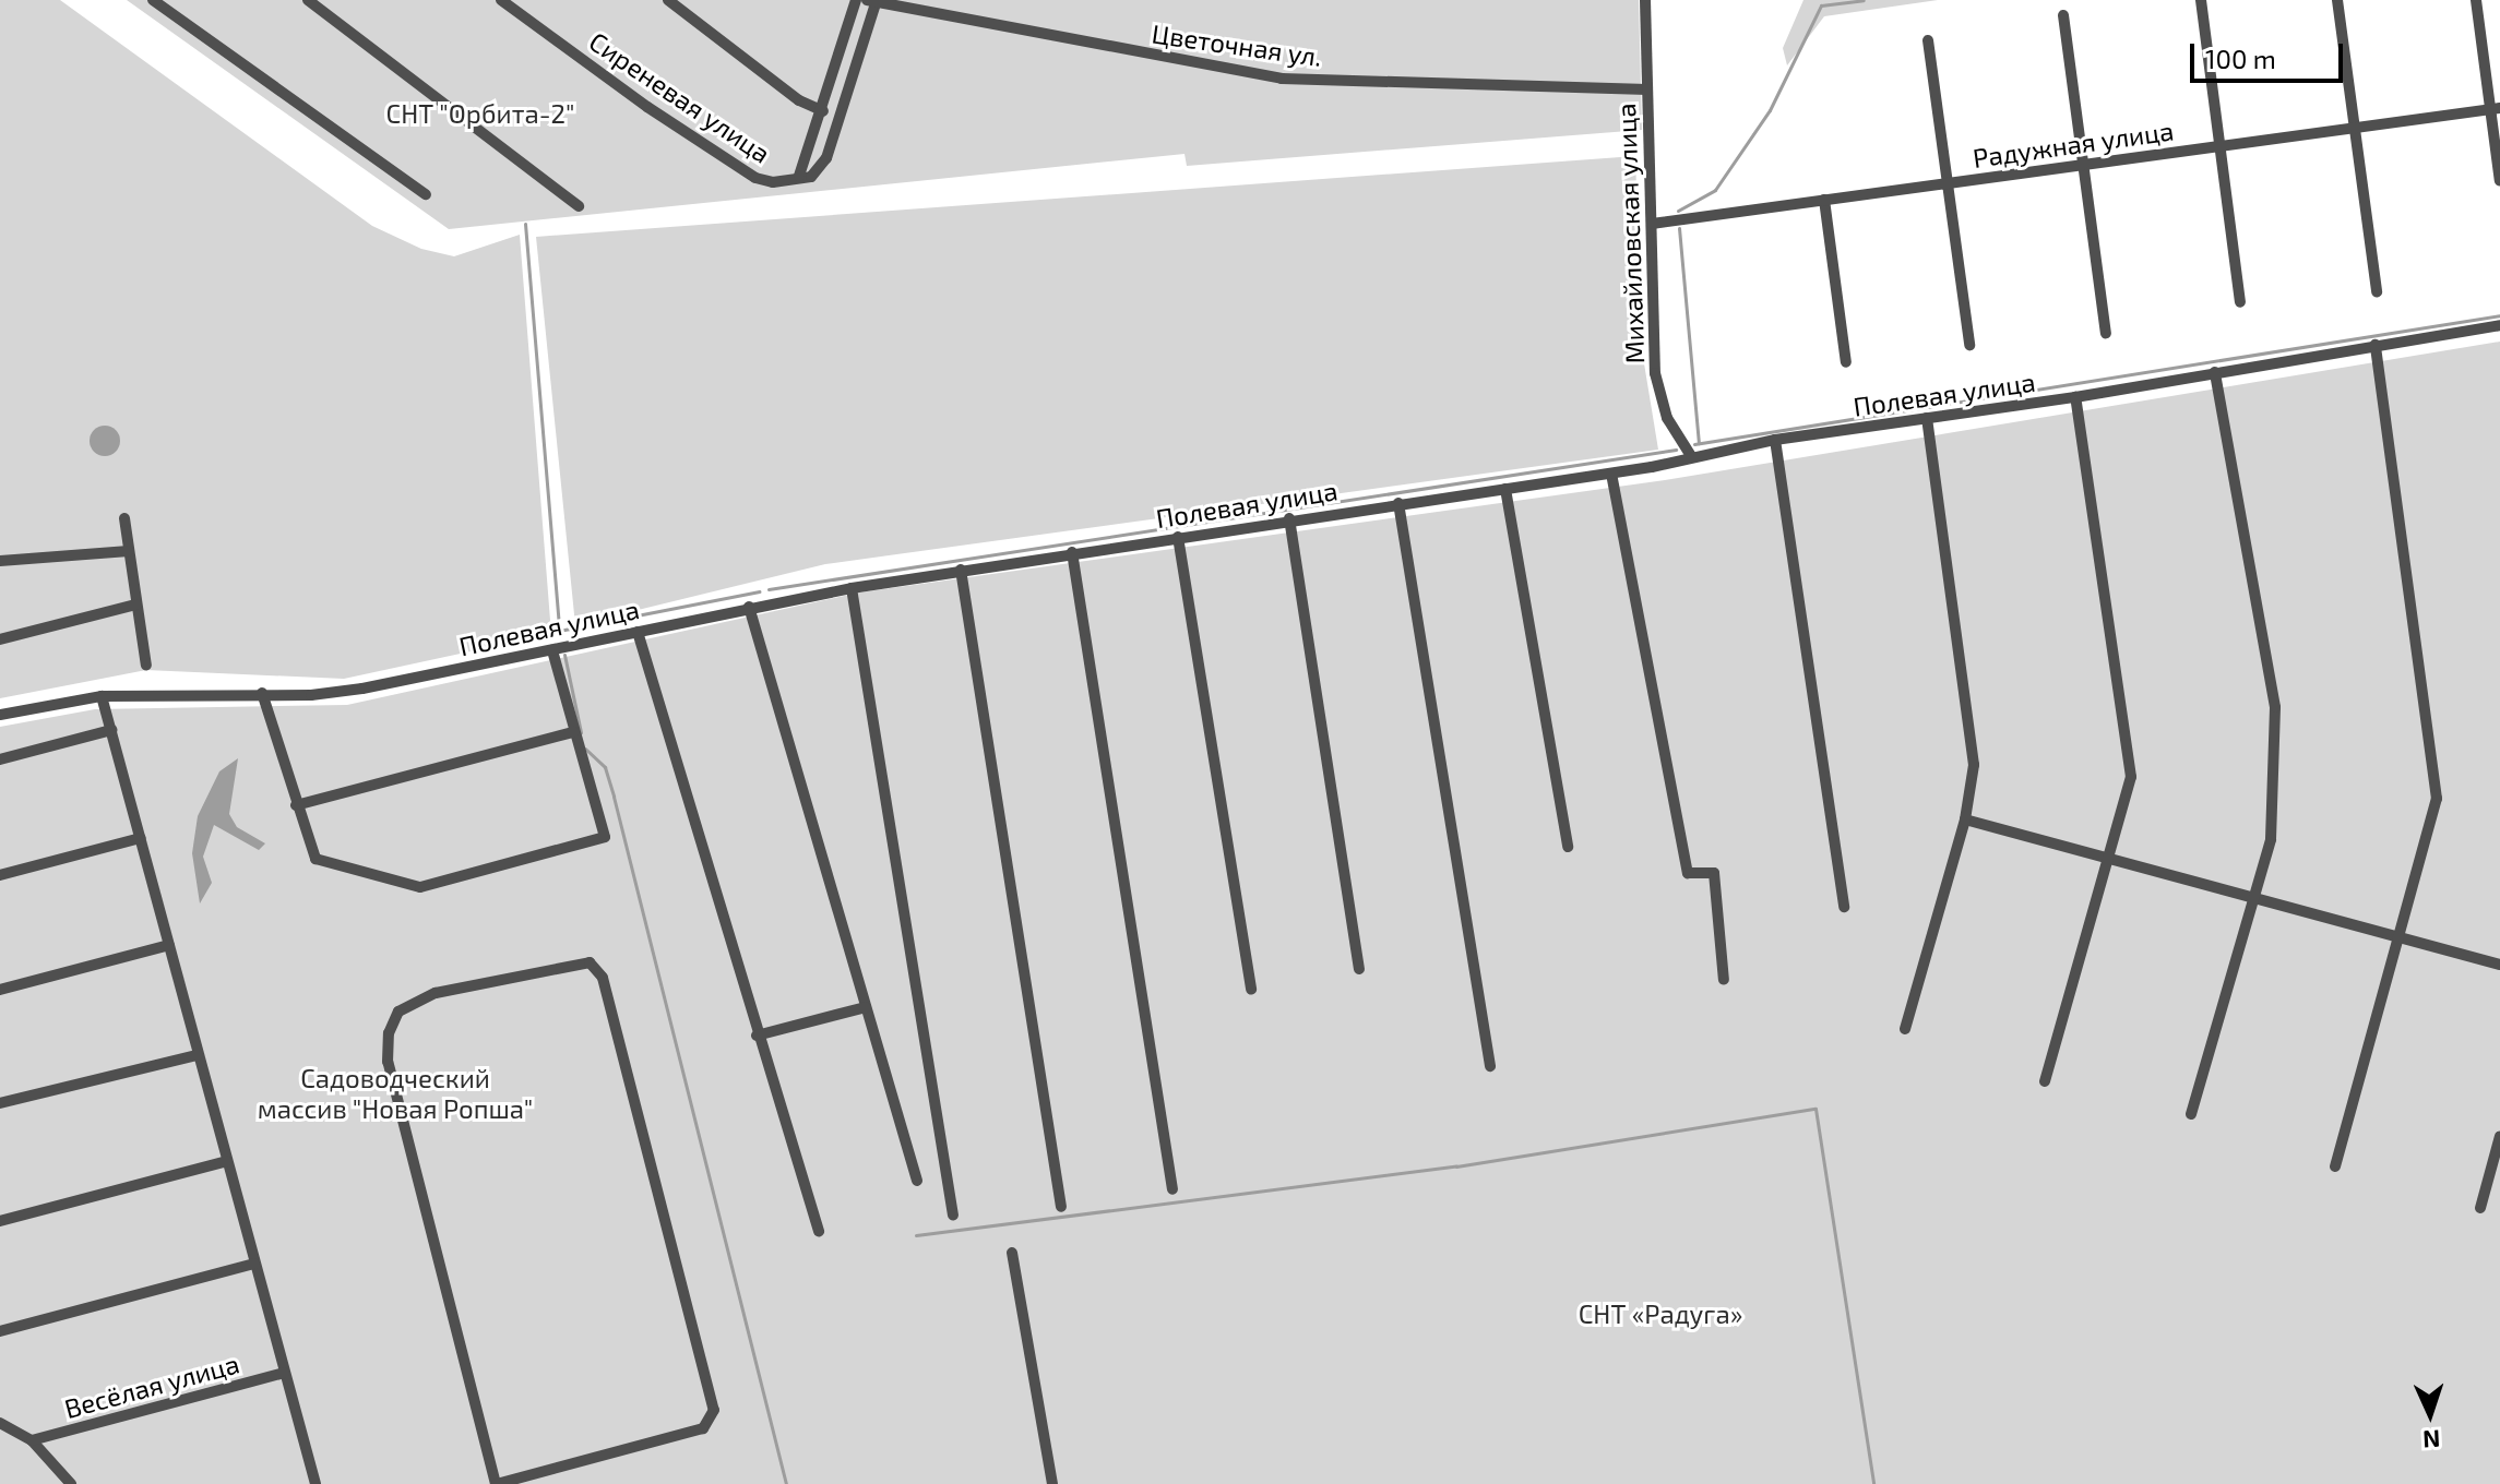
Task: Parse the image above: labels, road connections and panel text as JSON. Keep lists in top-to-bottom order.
{
  "streets": {
    "street": [
      "Цветочная ул.",
      "Сиреневая улица",
      "Радужная улица",
      "Михайловская улица",
      "Полевая улица",
      "Весёлая улица"
    ]
  },
  "crossings": [
    ["Цветочная ул.", "Михайловская улица"],
    ["Радужная улица", "Михайловская улица"],
    ["Михайловская улица", "Полевая улица"]
  ],
  "parks": ["СНТ \"Орбита-2\"", "Садоводческий массив \"Новая Ропша\"", "СНТ «Радуга»"],
  "scale_bar": "100 m",
  "north": "bottom"
}
